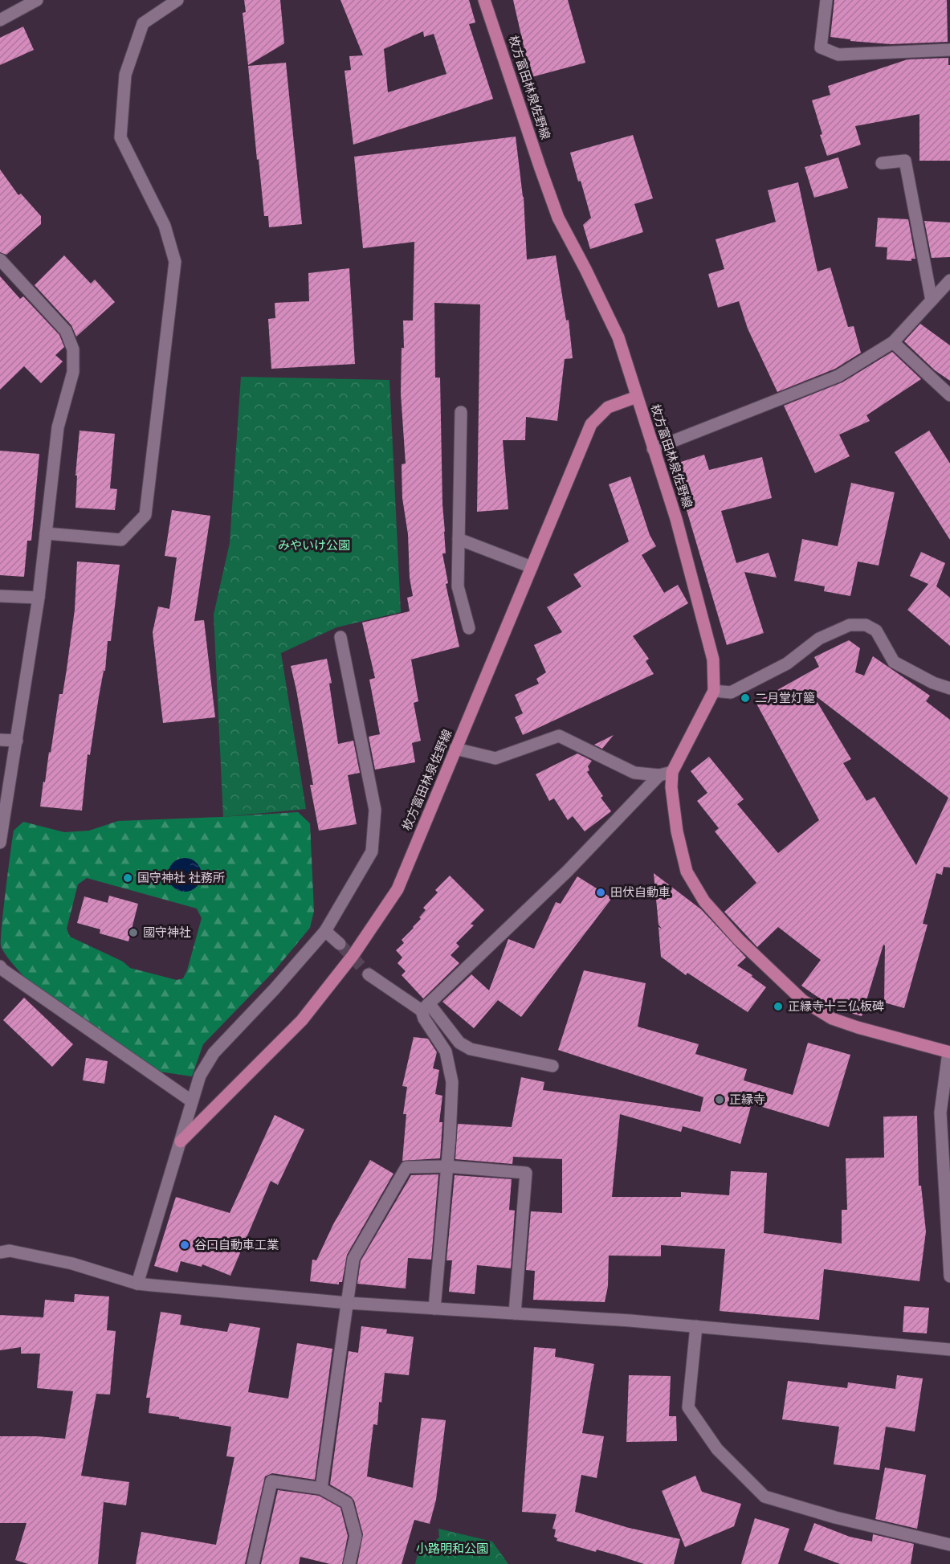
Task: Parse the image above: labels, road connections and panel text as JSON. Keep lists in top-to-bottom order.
{
  "streets": {
    "main road": ["枚方富田林泉佐野線"]
  },
  "parks": ["みやいけ公園", "小路明和公園"],
  "places": [
    "二月堂灯籠",
    "国守神社 社務所",
    "田伏自動車",
    "國守神社",
    "正縁寺十三仏板碑",
    "正縁寺",
    "谷口自動車工業"
  ]
}
